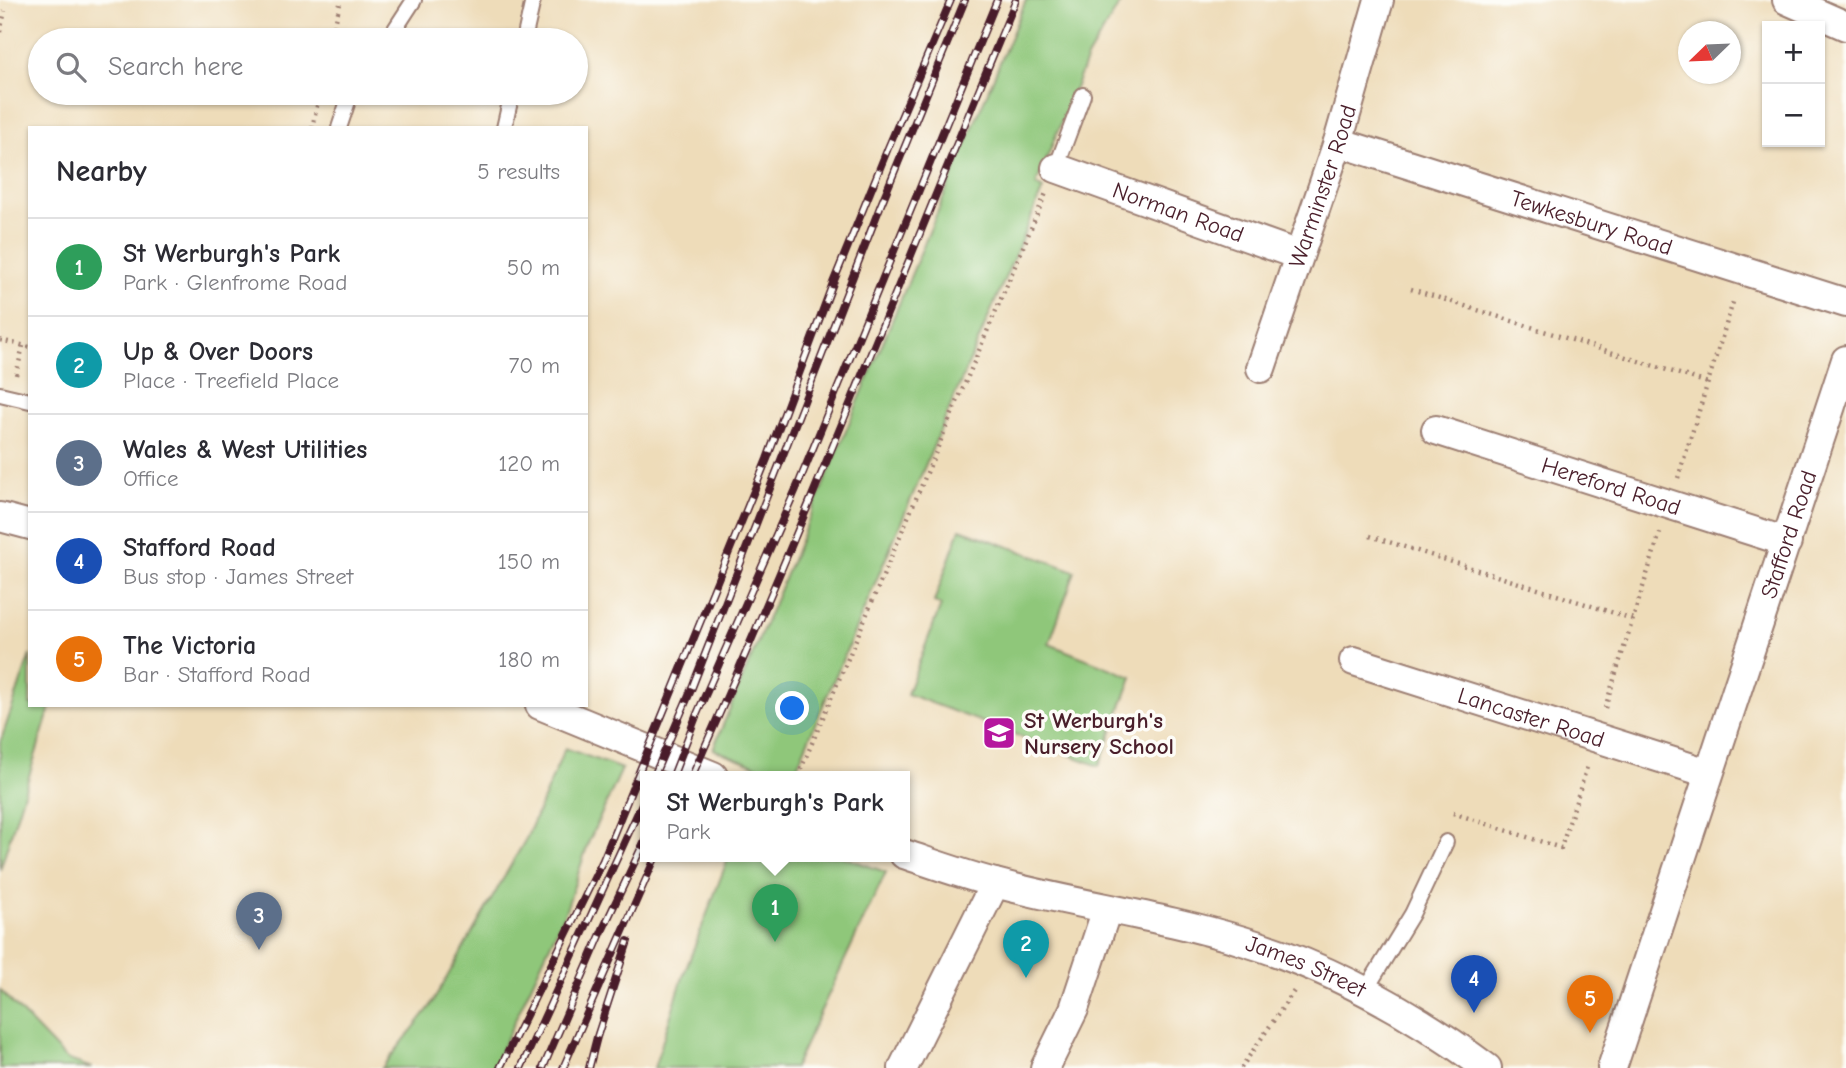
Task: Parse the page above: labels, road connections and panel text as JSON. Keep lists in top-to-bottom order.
{
  "streets": {
    "street": [
      "Warminster Road",
      "Norman Road",
      "Tewkesbury Road",
      "Hereford Road",
      "Stafford Road",
      "Lancaster Road",
      "James Street"
    ]
  },
  "crossings": [
    ["Warminster Road", "Norman Road"],
    ["Warminster Road", "Tewkesbury Road"],
    ["Hereford Road", "Stafford Road"],
    ["Stafford Road", "Lancaster Road"]
  ],
  "places": {
    "school or university": ["St Werburgh's Nursery School"]
  },
  "north": "bottom left",
  "page": {
    "map_buttons": ["+", "−"],
    "search": "Search here",
    "heading": ["Nearby", "5 results"],
    "list": [
      {
        "mark": "1",
        "name": "St Werburgh's Park",
        "note": "Park · Glenfrome Road",
        "value": "50 m"
      },
      {
        "mark": "2",
        "name": "Up & Over Doors",
        "note": "Place · Treefield Place",
        "value": "70 m"
      },
      {
        "mark": "3",
        "name": "Wales & West Utilities",
        "note": "Office",
        "value": "120 m"
      },
      {
        "mark": "4",
        "name": "Stafford Road",
        "note": "Bus stop · James Street",
        "value": "150 m"
      },
      {
        "mark": "5",
        "name": "The Victoria",
        "note": "Bar · Stafford Road",
        "value": "180 m"
      }
    ],
    "popup": ["St Werburgh's Park", "Park"],
    "pins": [
      "1",
      "3",
      "2",
      "4",
      "5"
    ]
  }
}
